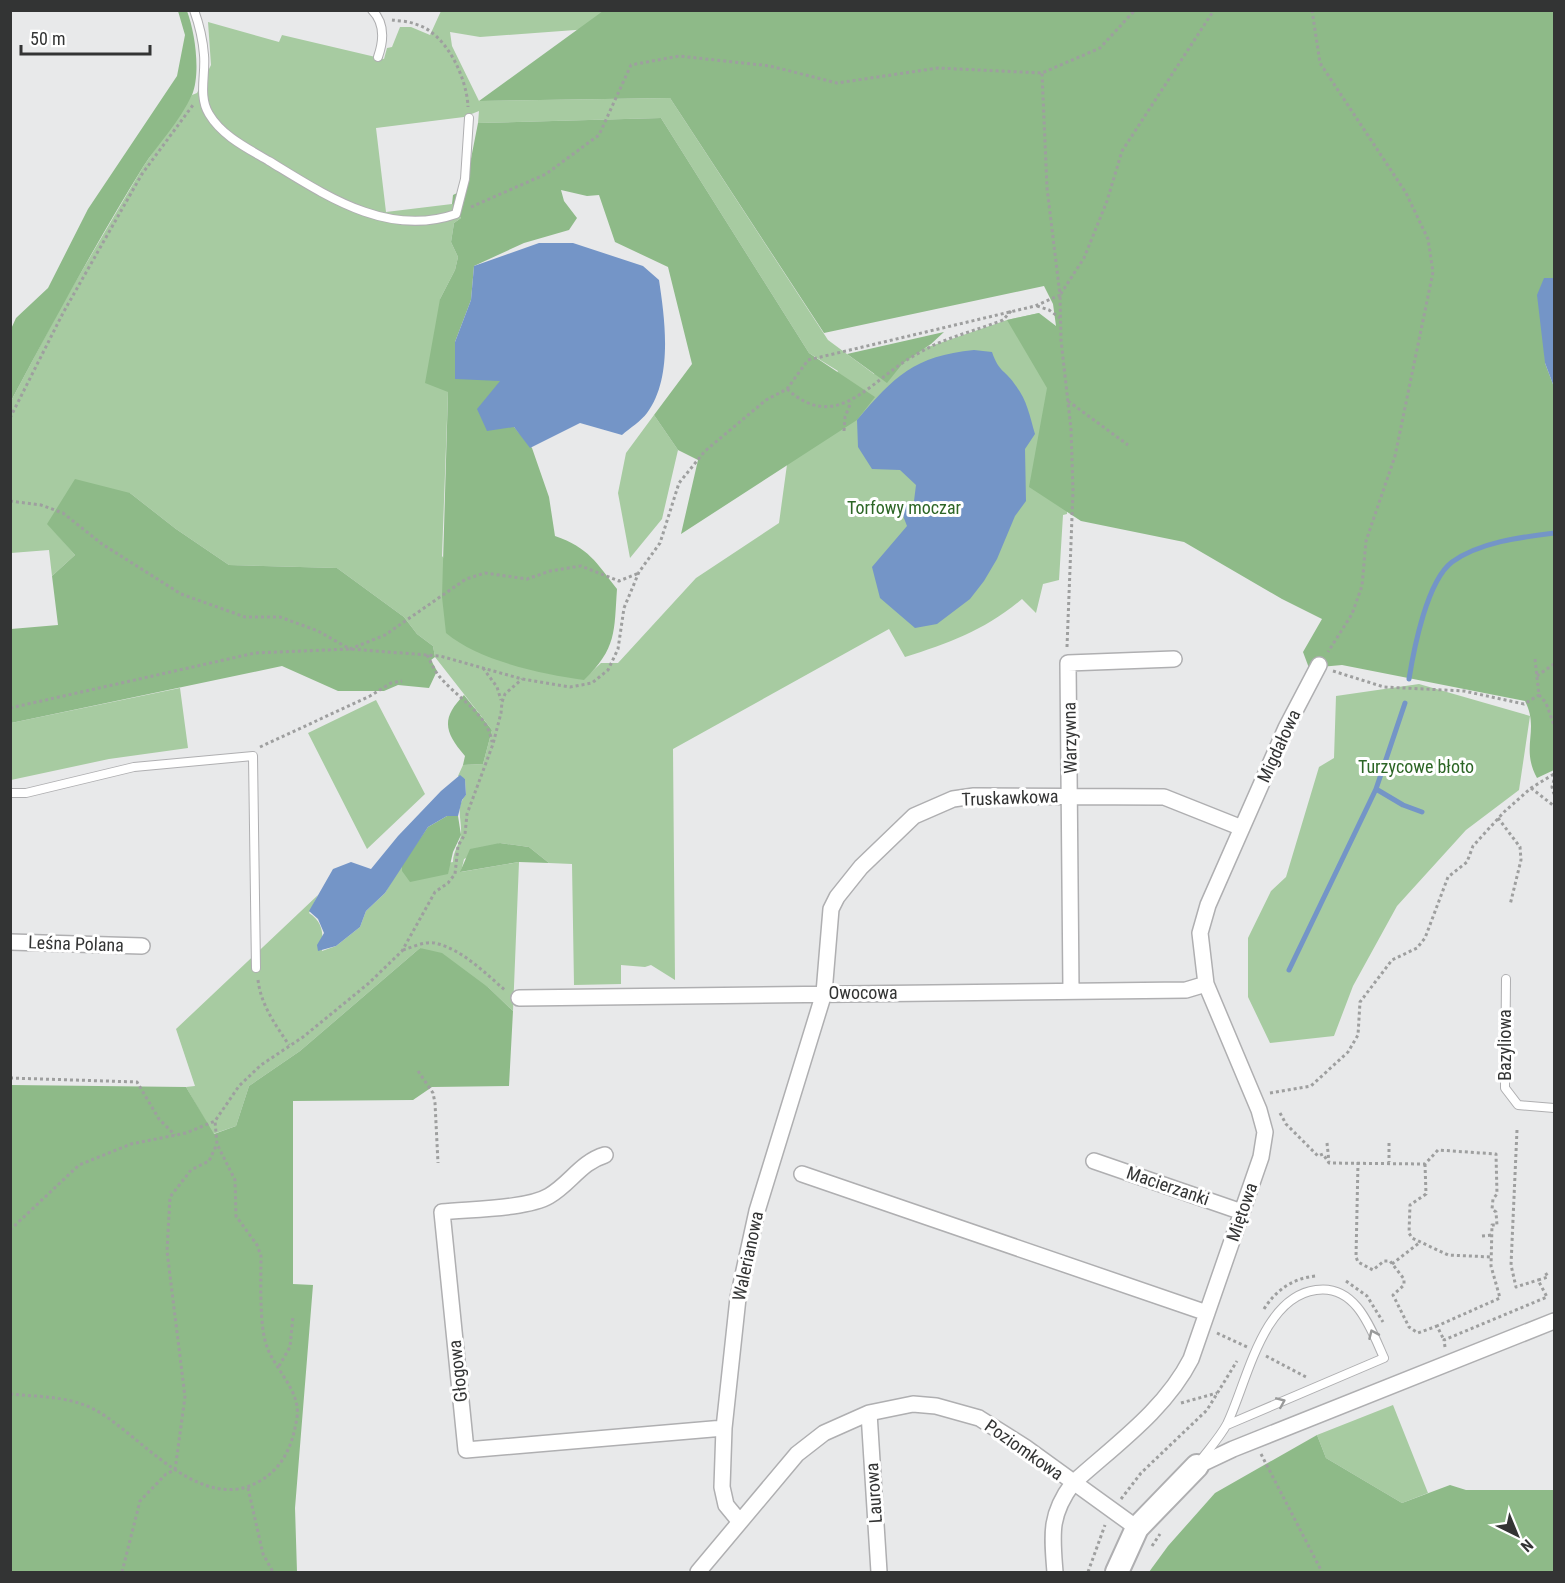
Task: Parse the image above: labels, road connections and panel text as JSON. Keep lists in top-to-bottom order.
{
  "streets": {
    "street": [
      "Warzywna",
      "Migdałowa",
      "Truskawkowa",
      "Leśna Polana",
      "Owocowa",
      "Macierzanki",
      "Miętowa",
      "Walerianowa",
      "Głogowa",
      "Poziomkowa",
      "Laurowa"
    ],
    "lane": ["Bazyliowa"]
  },
  "crossings": [
    ["Warzywna", "Truskawkowa"],
    ["Warzywna", "Owocowa"],
    ["Migdałowa", "Truskawkowa"],
    ["Migdałowa", "Miętowa"],
    ["Truskawkowa", "Owocowa"],
    ["Truskawkowa", "Miętowa"],
    ["Truskawkowa", "Walerianowa"],
    ["Owocowa", "Miętowa"],
    ["Owocowa", "Walerianowa"],
    ["Macierzanki", "Miętowa"],
    ["Miętowa", "Poziomkowa"],
    ["Walerianowa", "Głogowa"],
    ["Walerianowa", "Poziomkowa"],
    ["Poziomkowa", "Laurowa"]
  ],
  "parks": ["Torfowy moczar", "Turzycowe błoto"],
  "scale_bar": "50 m",
  "north": "bottom right"
}
